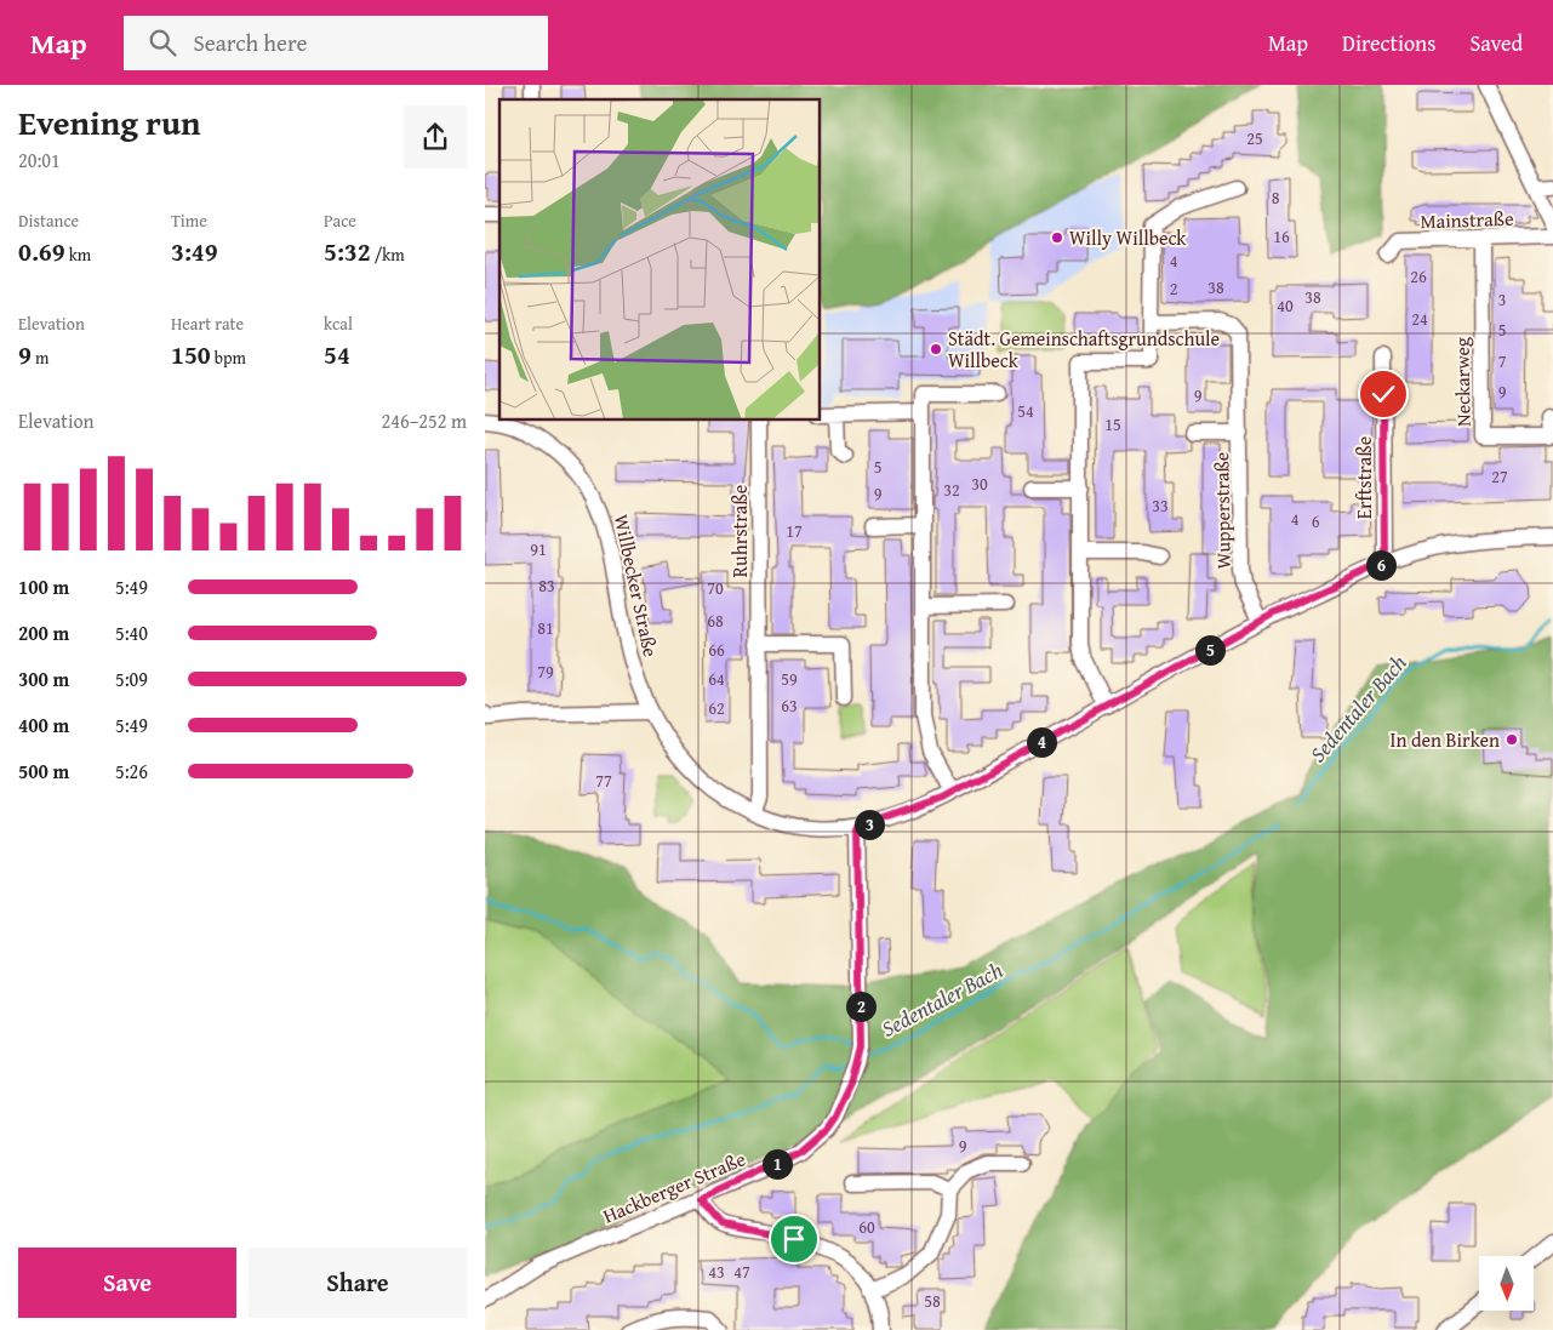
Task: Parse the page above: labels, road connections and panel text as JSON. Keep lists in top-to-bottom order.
{
  "streets": {
    "street": [
      "Mainstraße",
      "Neckarweg",
      "Erftstraße",
      "Wupperstraße",
      "Ruhrstraße",
      "Willbecker Straße",
      "Hackberger Straße"
    ]
  },
  "crossings": [
    ["Mainstraße", "Neckarweg"],
    ["Erftstraße", "Willbecker Straße"],
    ["Wupperstraße", "Willbecker Straße"],
    ["Ruhrstraße", "Willbecker Straße"],
    ["Willbecker Straße", "Hackberger Straße"]
  ],
  "water": ["Sedentaler Bach"],
  "places": ["Willy Willbeck", "Städt. Gemeinschaftsgrundschule Willbeck", "In den Birken"],
  "house_numbers": [
    "25",
    "8",
    "16",
    "4",
    "26",
    "38",
    "2",
    "38",
    "3",
    "40",
    "24",
    "5",
    "7",
    "9",
    "9",
    "54",
    "15",
    "5",
    "27",
    "30",
    "32",
    "9",
    "33",
    "4",
    "6",
    "17",
    "91",
    "83",
    "70",
    "68",
    "81",
    "66",
    "79",
    "64",
    "59",
    "63",
    "62",
    "77",
    "9",
    "60",
    "43",
    "47",
    "58"
  ],
  "north": "bottom",
  "page": {
    "header": "Map",
    "search": "Search here",
    "nav": ["Map", "Directions", "Saved"],
    "heading": ["Evening run", "20:01"],
    "stats": [
      ["Distance", "0.69 km"],
      ["Time", "3:49"],
      ["Pace", "5:32 /km"],
      ["Elevation", "9 m"],
      ["Heart rate", "150 bpm"],
      ["kcal", "54"]
    ],
    "chart": ["Elevation", "246–252 m"],
    "pins": [
      "6",
      "5",
      "4",
      "3",
      "2",
      "1"
    ],
    "list": [
      {
        "name": "100 m",
        "note": "5:49"
      },
      {
        "name": "200 m",
        "note": "5:40"
      },
      {
        "name": "300 m",
        "note": "5:09"
      },
      {
        "name": "400 m",
        "note": "5:49"
      },
      {
        "name": "500 m",
        "note": "5:26"
      }
    ],
    "buttons": ["Save", "Share"]
  }
}
